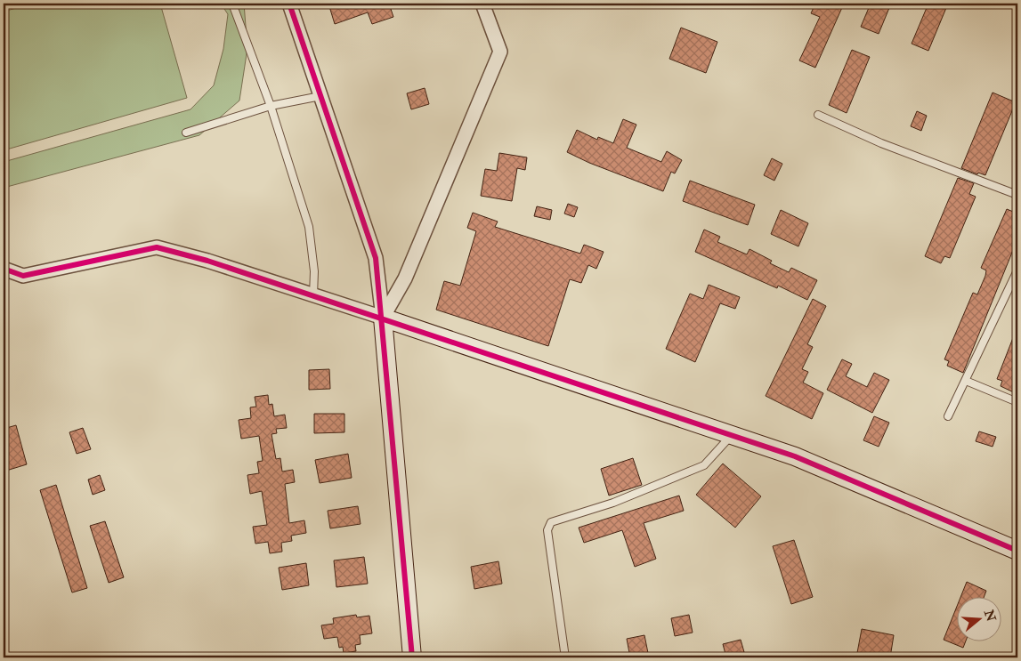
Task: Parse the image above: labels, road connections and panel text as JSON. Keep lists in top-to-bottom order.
{
  "north": "right"
}
